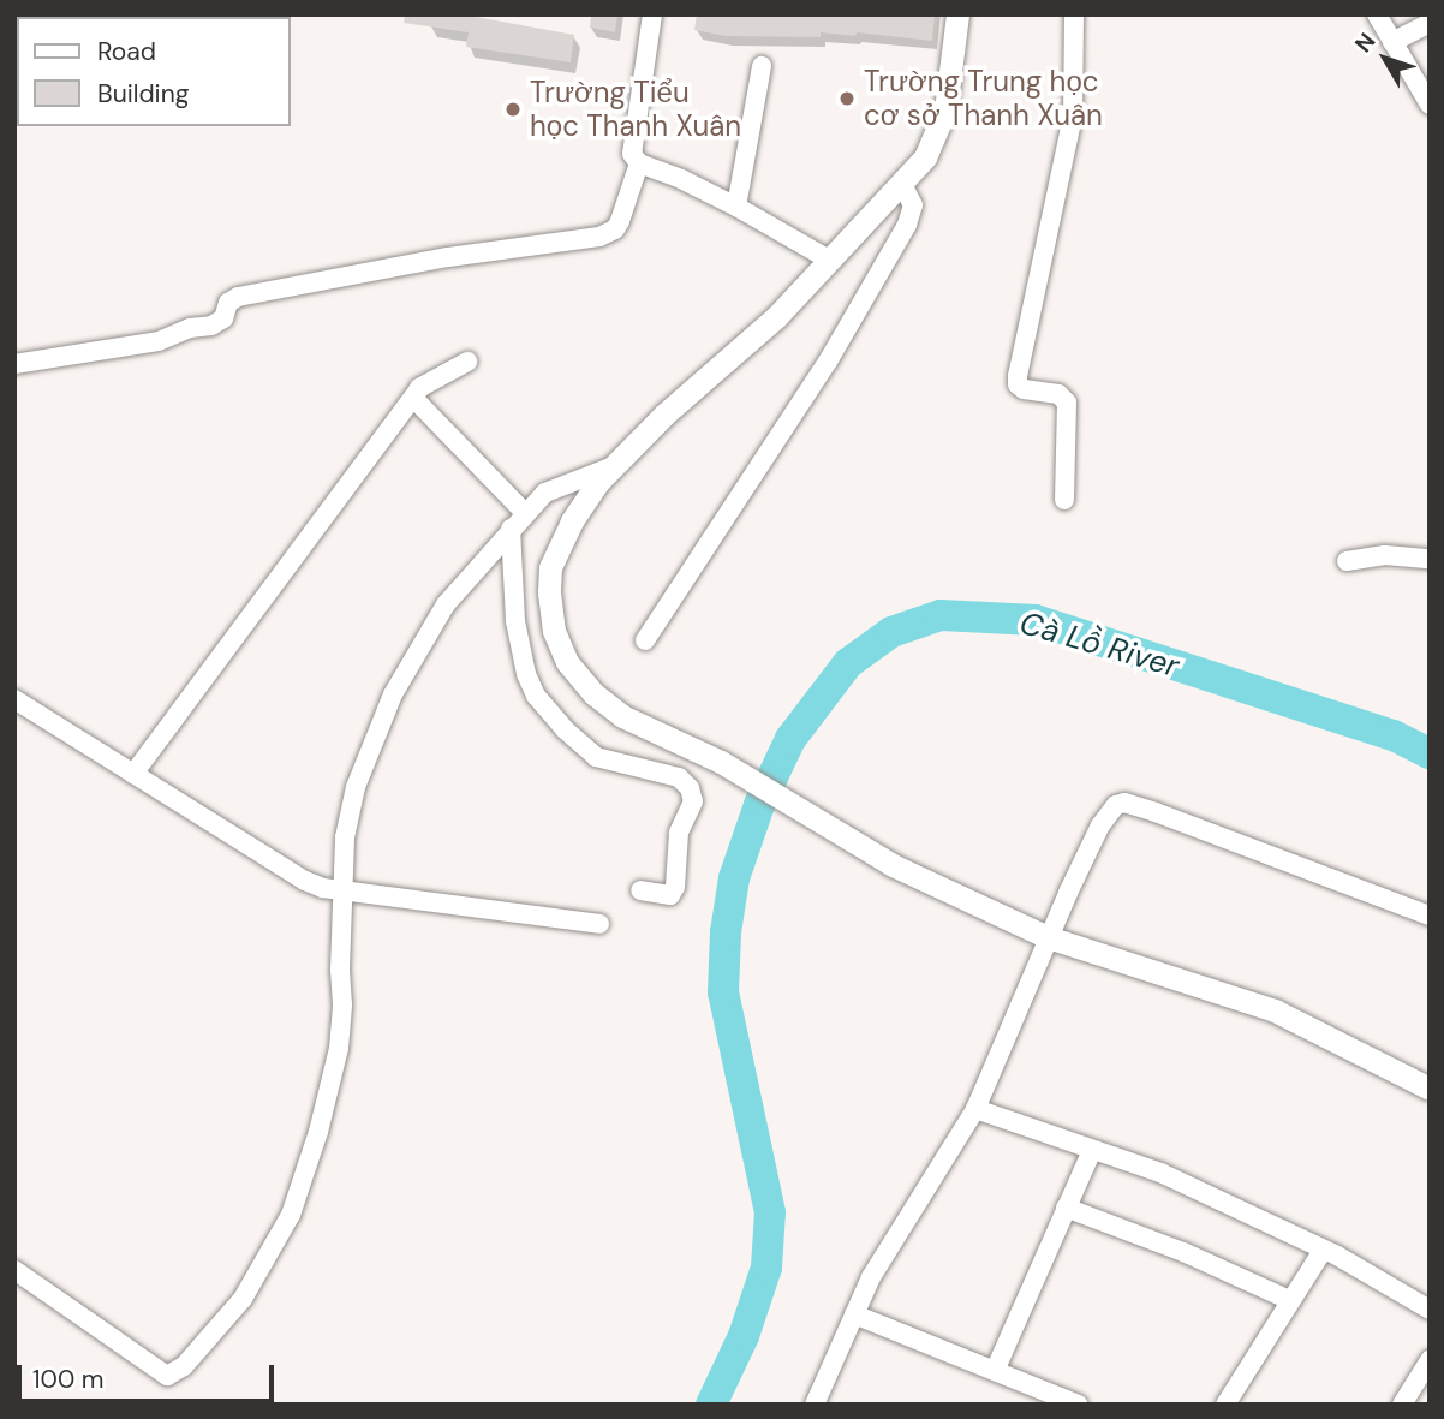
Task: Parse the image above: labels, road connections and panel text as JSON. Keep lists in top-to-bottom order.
{
  "water": ["Cà Lồ River"],
  "places": ["Trường Trung học cơ sở Thanh Xuân", "Trường Tiểu học Thanh Xuân"],
  "legend": ["Road", "Building"],
  "scale_bar": "100 m",
  "north": "top left"
}
